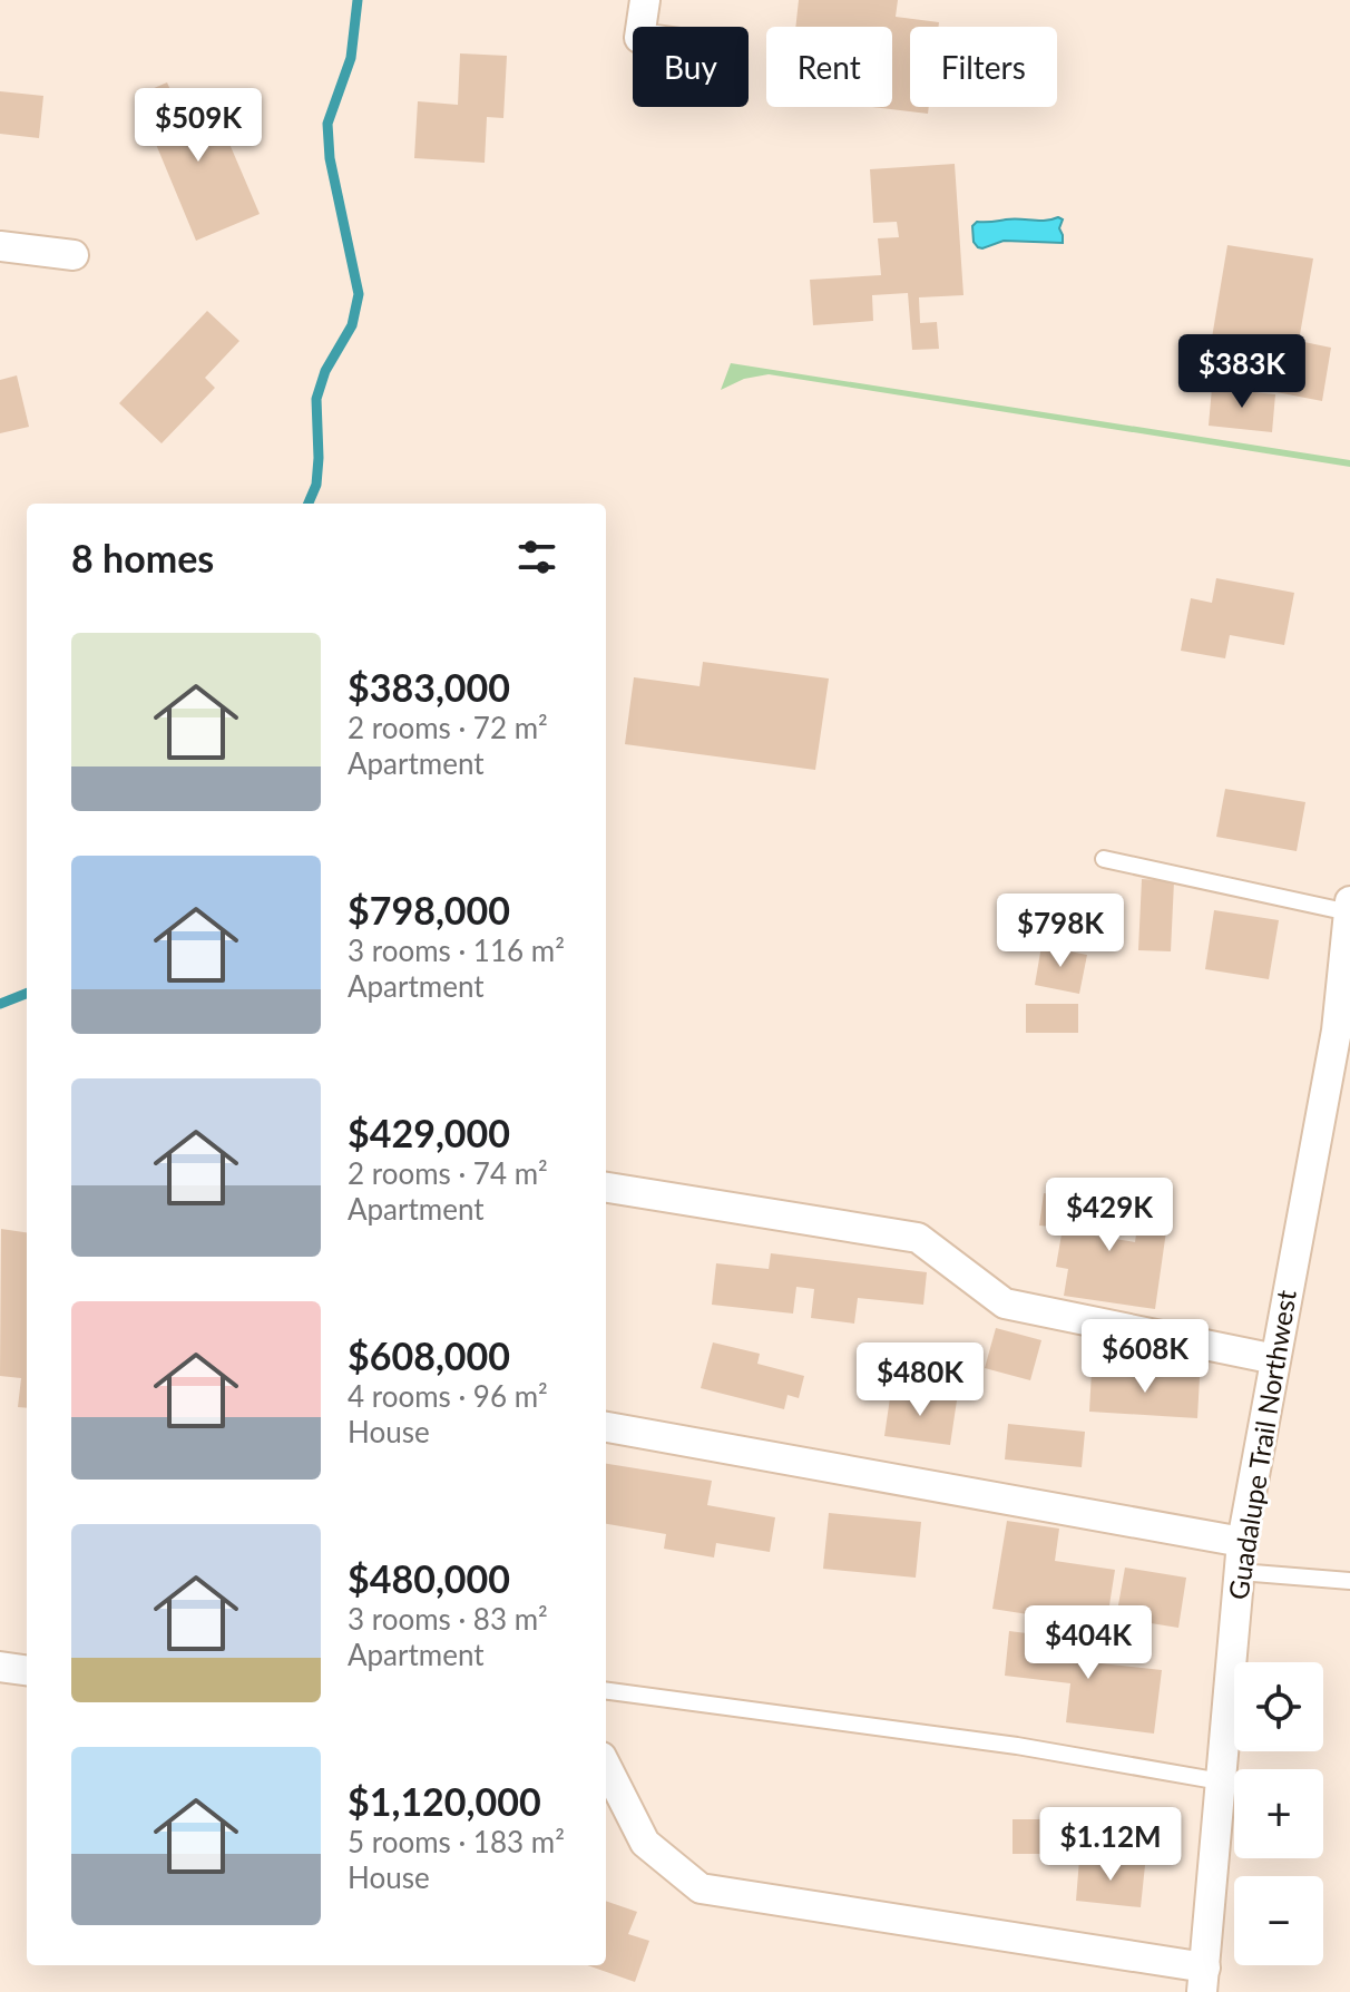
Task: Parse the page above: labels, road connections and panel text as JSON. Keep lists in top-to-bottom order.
{
  "streets": {
    "street": ["Guadalupe Trail Northwest"]
  },
  "page": {
    "chip": ["Buy", "Rent", "Filters"],
    "price": [
      "$509K",
      "$383K",
      "$798K",
      "$429K",
      "$608K",
      "$480K",
      "$404K",
      "$1.12M"
    ],
    "heading": "8 homes",
    "list": [
      {
        "name": "$383,000",
        "note": "2 rooms · 72 m² · Apartment"
      },
      {
        "name": "$798,000",
        "note": "3 rooms · 116 m² · Apartment"
      },
      {
        "name": "$429,000",
        "note": "2 rooms · 74 m² · Apartment"
      },
      {
        "name": "$608,000",
        "note": "4 rooms · 96 m² · House"
      },
      {
        "name": "$480,000",
        "note": "3 rooms · 83 m² · Apartment"
      },
      {
        "name": "$1,120,000",
        "note": "5 rooms · 183 m² · House"
      }
    ],
    "map_buttons": ["+", "−"]
  }
}
